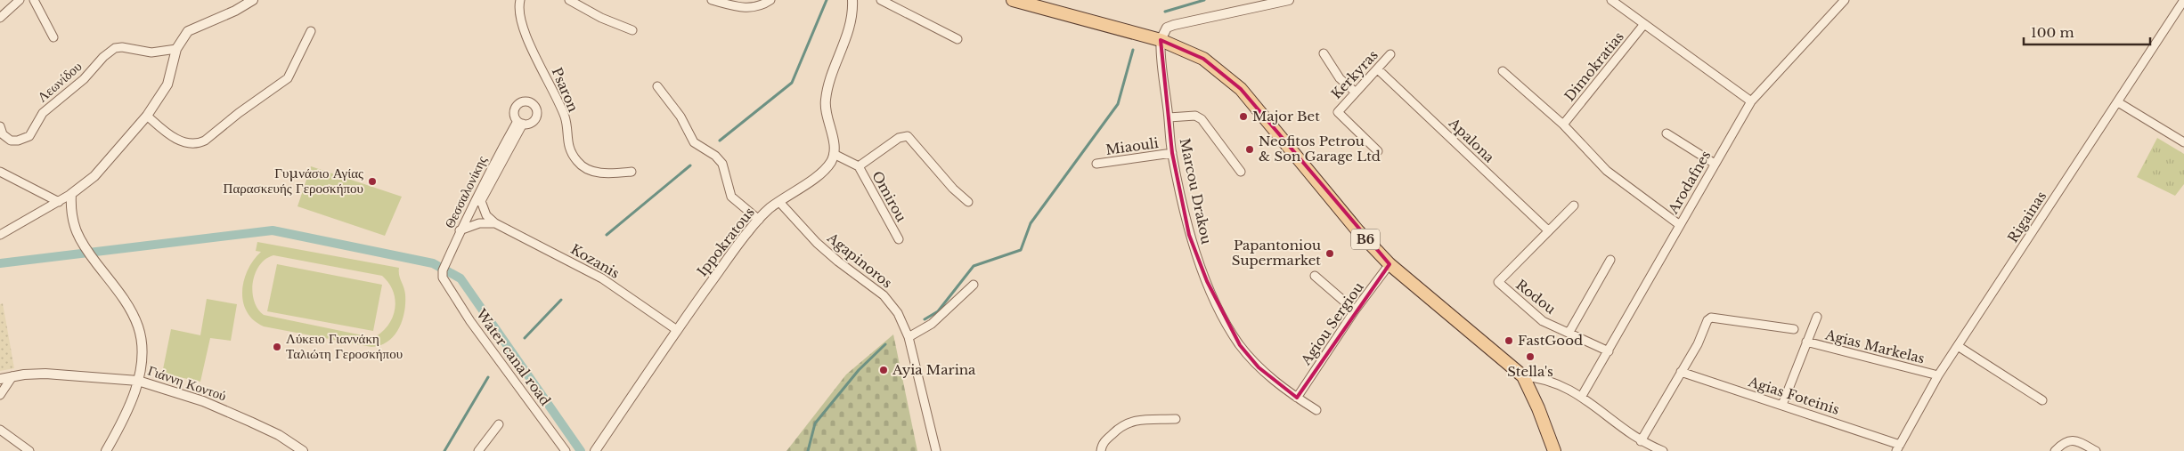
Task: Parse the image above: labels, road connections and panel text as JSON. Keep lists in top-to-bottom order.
{
  "streets": {
    "main road": ["B6"],
    "street": [
      "Dimokratias",
      "Kerkyras",
      "Λεωνίδου",
      "Psaron",
      "Apalona",
      "Miaouli",
      "Arodafnes",
      "Marcou Drakou",
      "Θεσσαλονίκης",
      "Omirou",
      "Rigainas",
      "Ippokratous",
      "Agapinoros",
      "Kozanis",
      "Rodou",
      "Agiou Sergiou",
      "Agias Markelas",
      "Water canal road",
      "Γιάννη Κοντού",
      "Agias Foteinis"
    ]
  },
  "crossings": [
    ["Kerkyras", "Apalona"],
    ["Apalona", "Rodou"],
    ["Miaouli", "Marcou Drakou"],
    ["Arodafnes", "Rodou"],
    ["Marcou Drakou", "B6"],
    ["Marcou Drakou", "Agiou Sergiou"],
    ["Θεσσαλονίκης", "Kozanis"],
    ["Θεσσαλονίκης", "Water canal road"],
    ["Omirou", "Ippokratous"],
    ["Rigainas", "Agias Markelas"],
    ["Rigainas", "Agias Foteinis"],
    ["B6", "Agiou Sergiou"],
    ["Ippokratous", "Agapinoros"],
    ["Ippokratous", "Kozanis"]
  ],
  "places": [
    "Major Bet",
    "Neofitos Petrou & Son Garage Ltd",
    "Γυμνάσιο Αγίας Παρασκευής Γεροσκήπου",
    "Papantoniou Supermarket",
    "FastGood",
    "Λύκειο Γιαννάκη Ταλιώτη Γεροσκήπου",
    "Stella's",
    "Ayia Marina"
  ],
  "scale_bar": "100 m"
}
